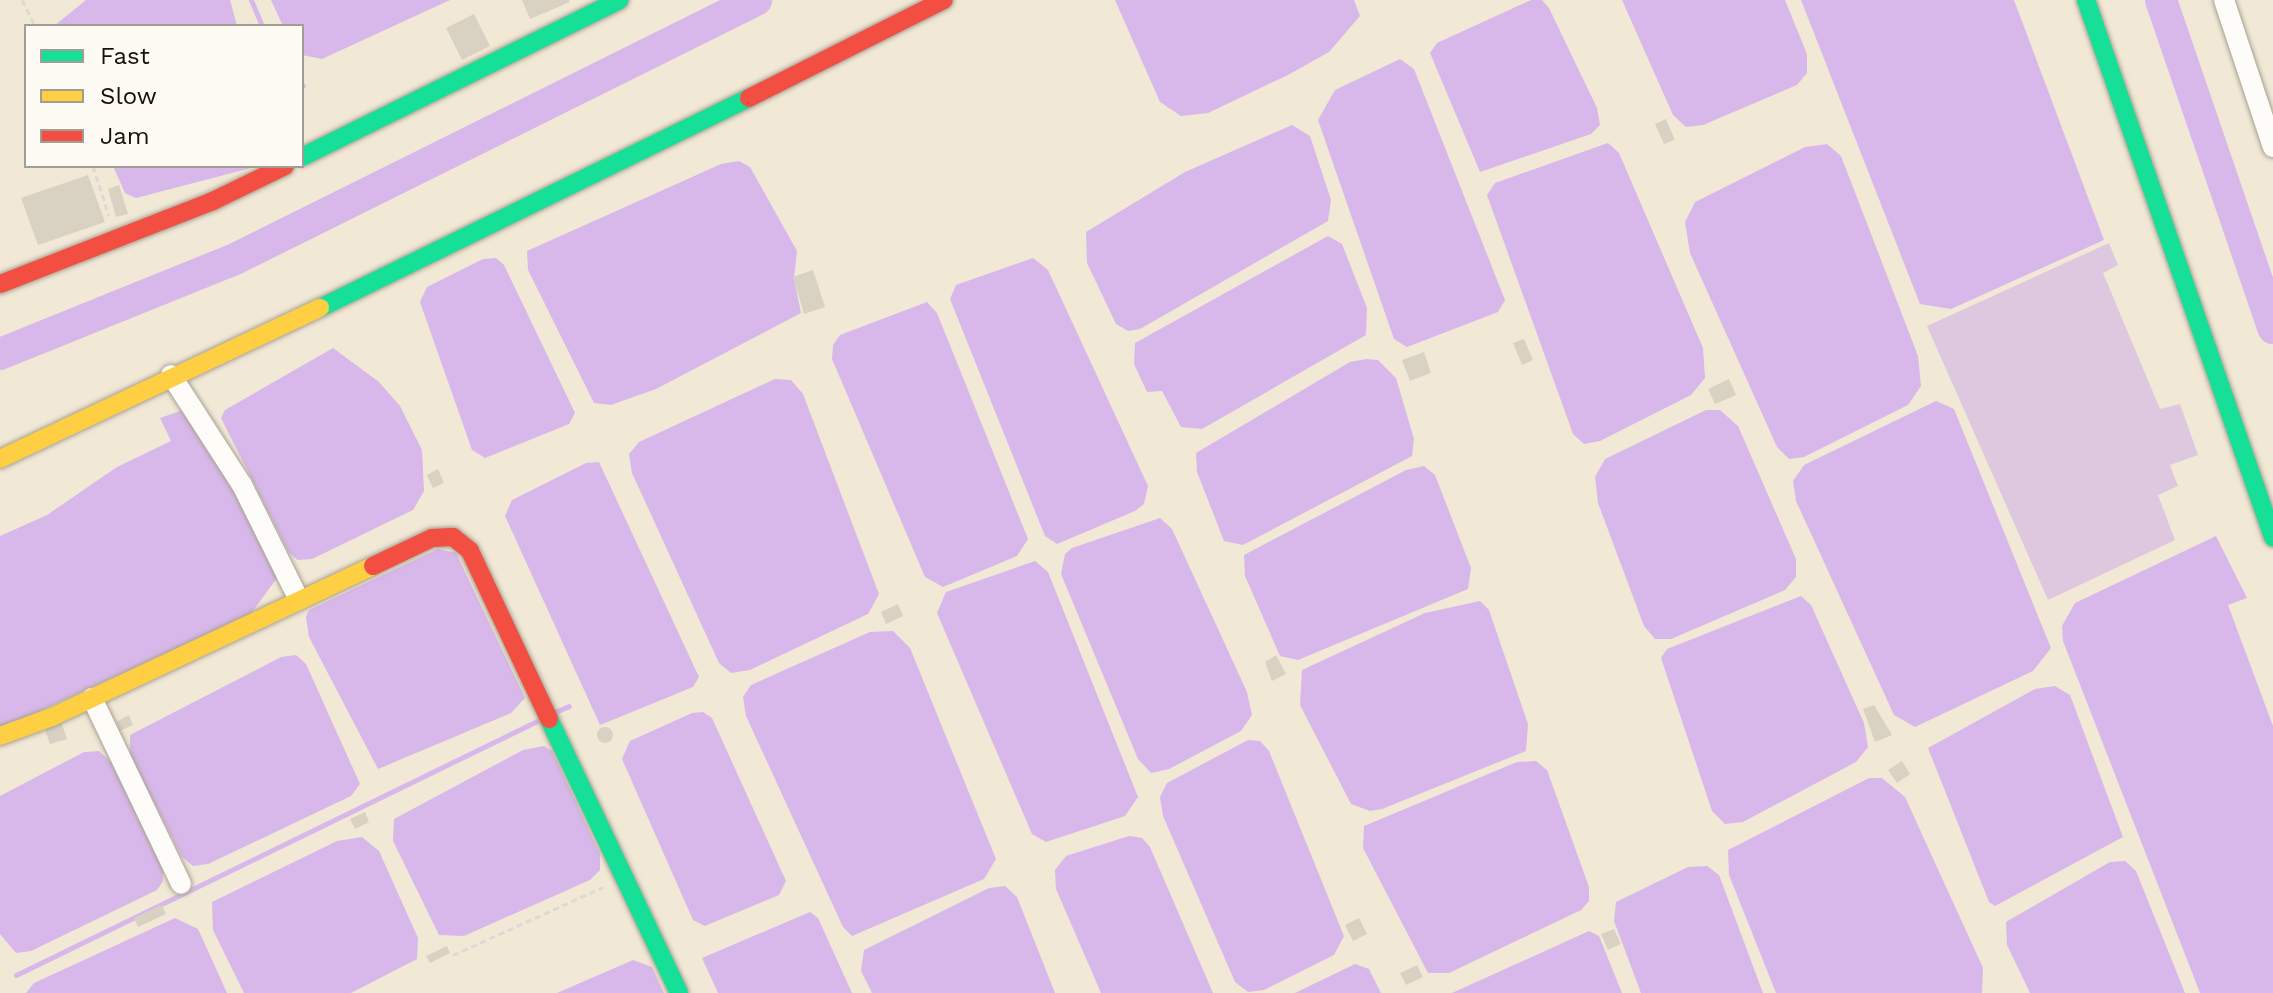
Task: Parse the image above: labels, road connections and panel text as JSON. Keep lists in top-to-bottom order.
{
  "legend": ["Fast", "Slow", "Jam"]
}
